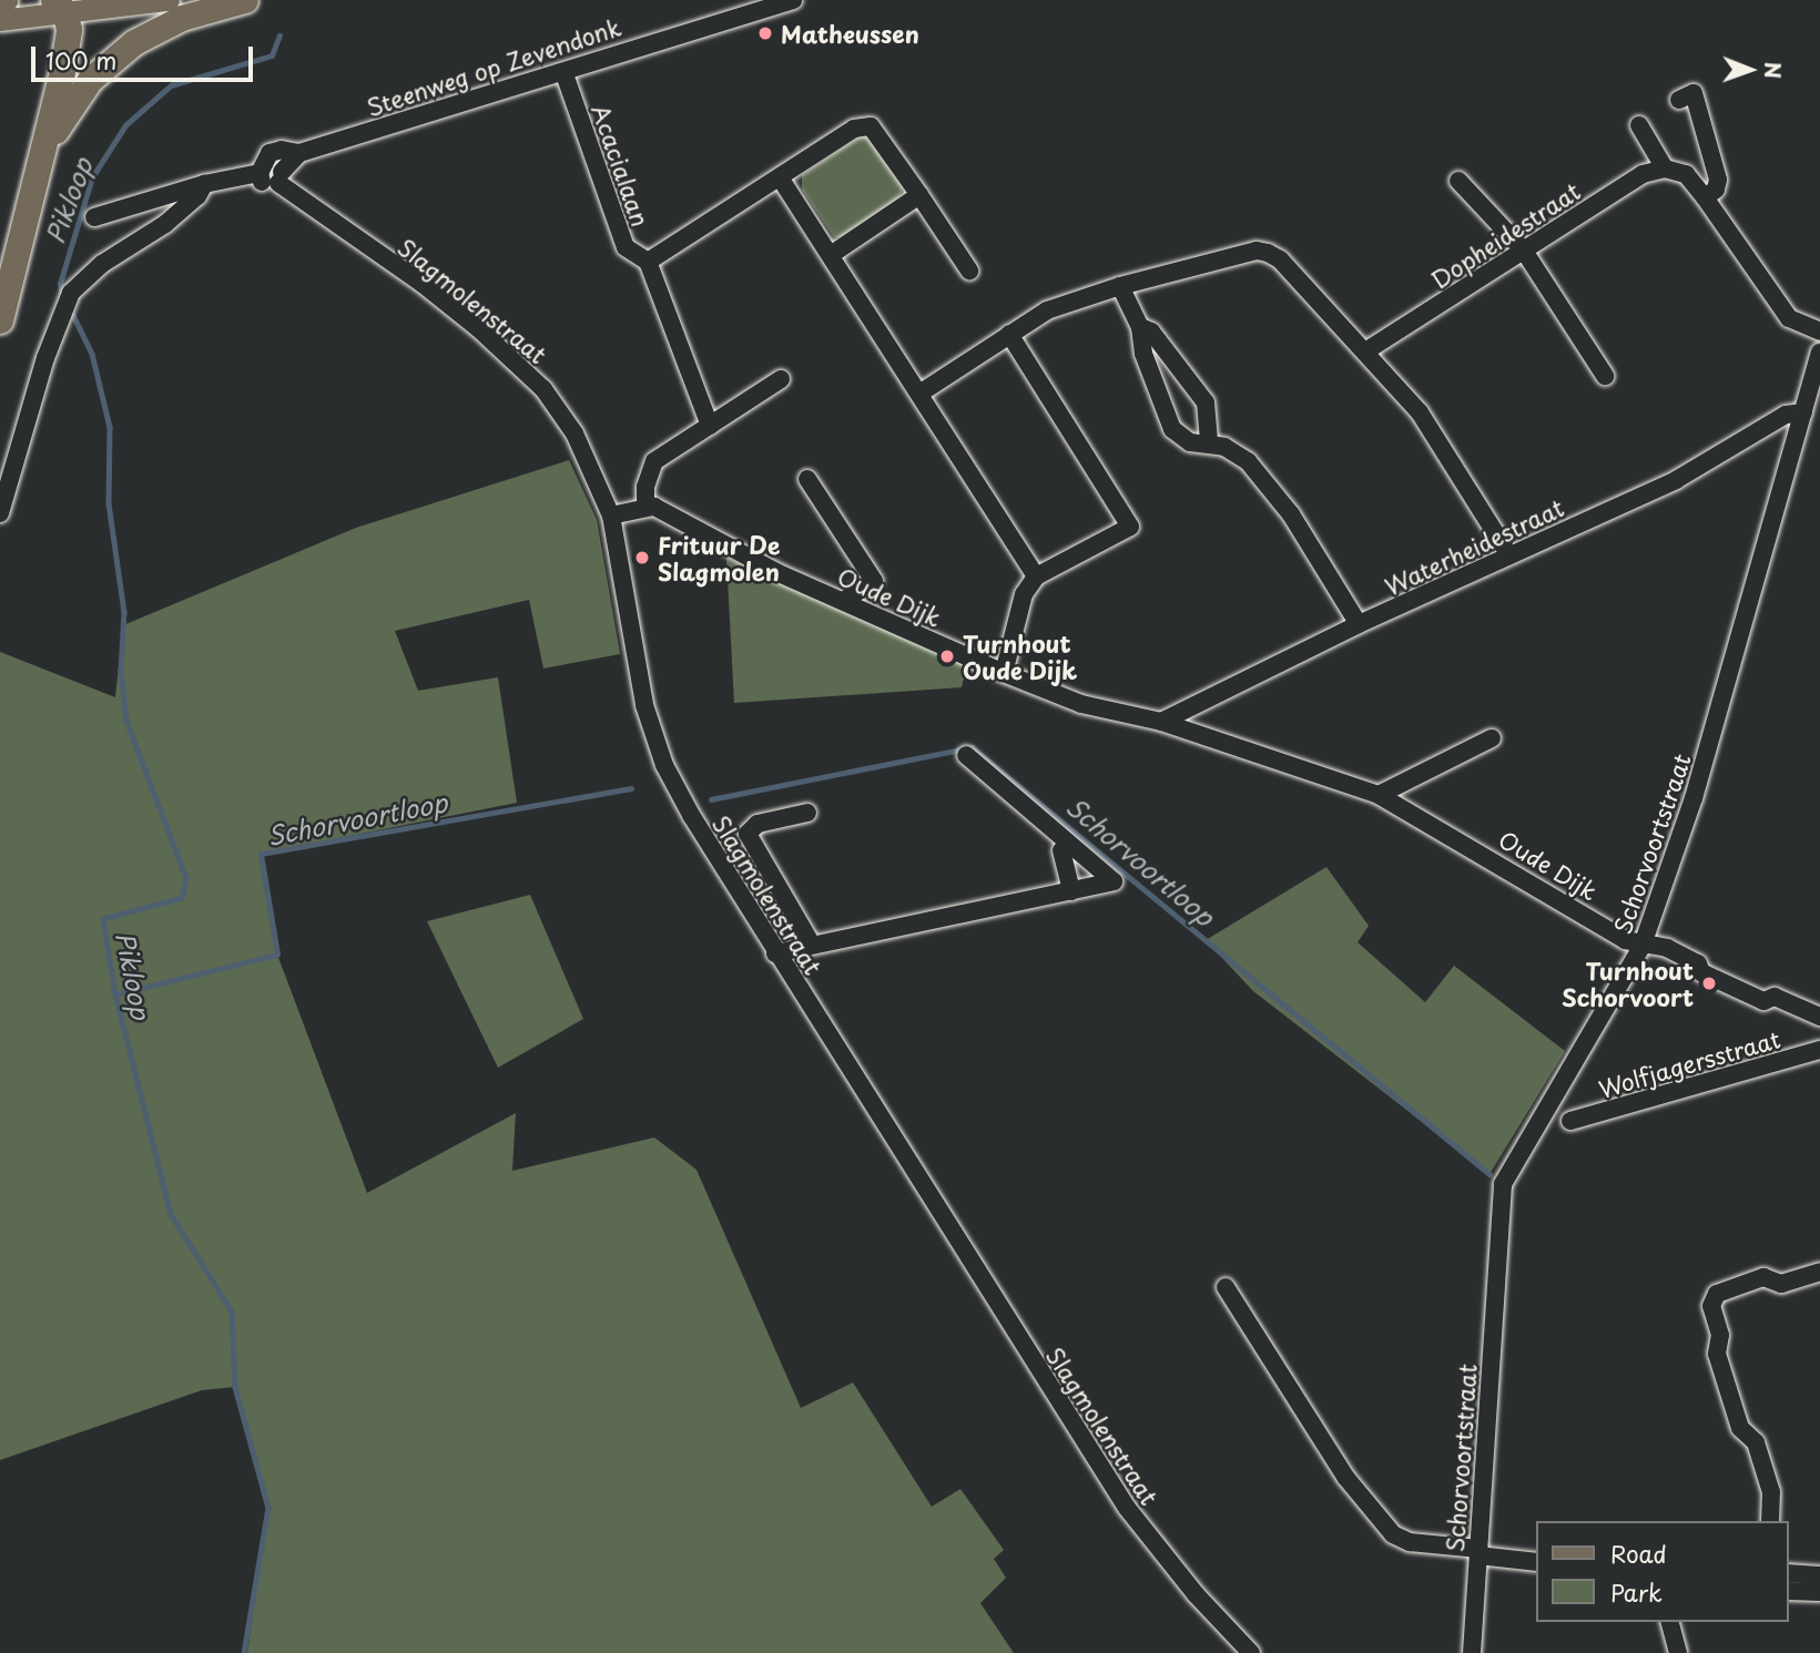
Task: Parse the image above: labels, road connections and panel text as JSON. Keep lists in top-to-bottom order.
{
  "streets": {
    "street": [
      "Steenweg op Zevendonk",
      "Acacialaan",
      "Dopheidestraat",
      "Slagmolenstraat",
      "Waterheidestraat",
      "Oude Dijk",
      "Schorvoortstraat",
      "Wolfjagersstraat"
    ]
  },
  "crossings": [
    ["Steenweg op Zevendonk", "Acacialaan"],
    ["Steenweg op Zevendonk", "Slagmolenstraat"],
    ["Waterheidestraat", "Oude Dijk"],
    ["Waterheidestraat", "Schorvoortstraat"],
    ["Oude Dijk", "Schorvoortstraat"]
  ],
  "water": ["Pikloop", "Schorvoortloop"],
  "places": [
    "Matheussen",
    "Frituur De Slagmolen",
    "Turnhout Oude Dijk",
    "Turnhout Schorvoort"
  ],
  "legend": ["Road", "Park"],
  "scale_bar": "100 m",
  "north": "right"
}
